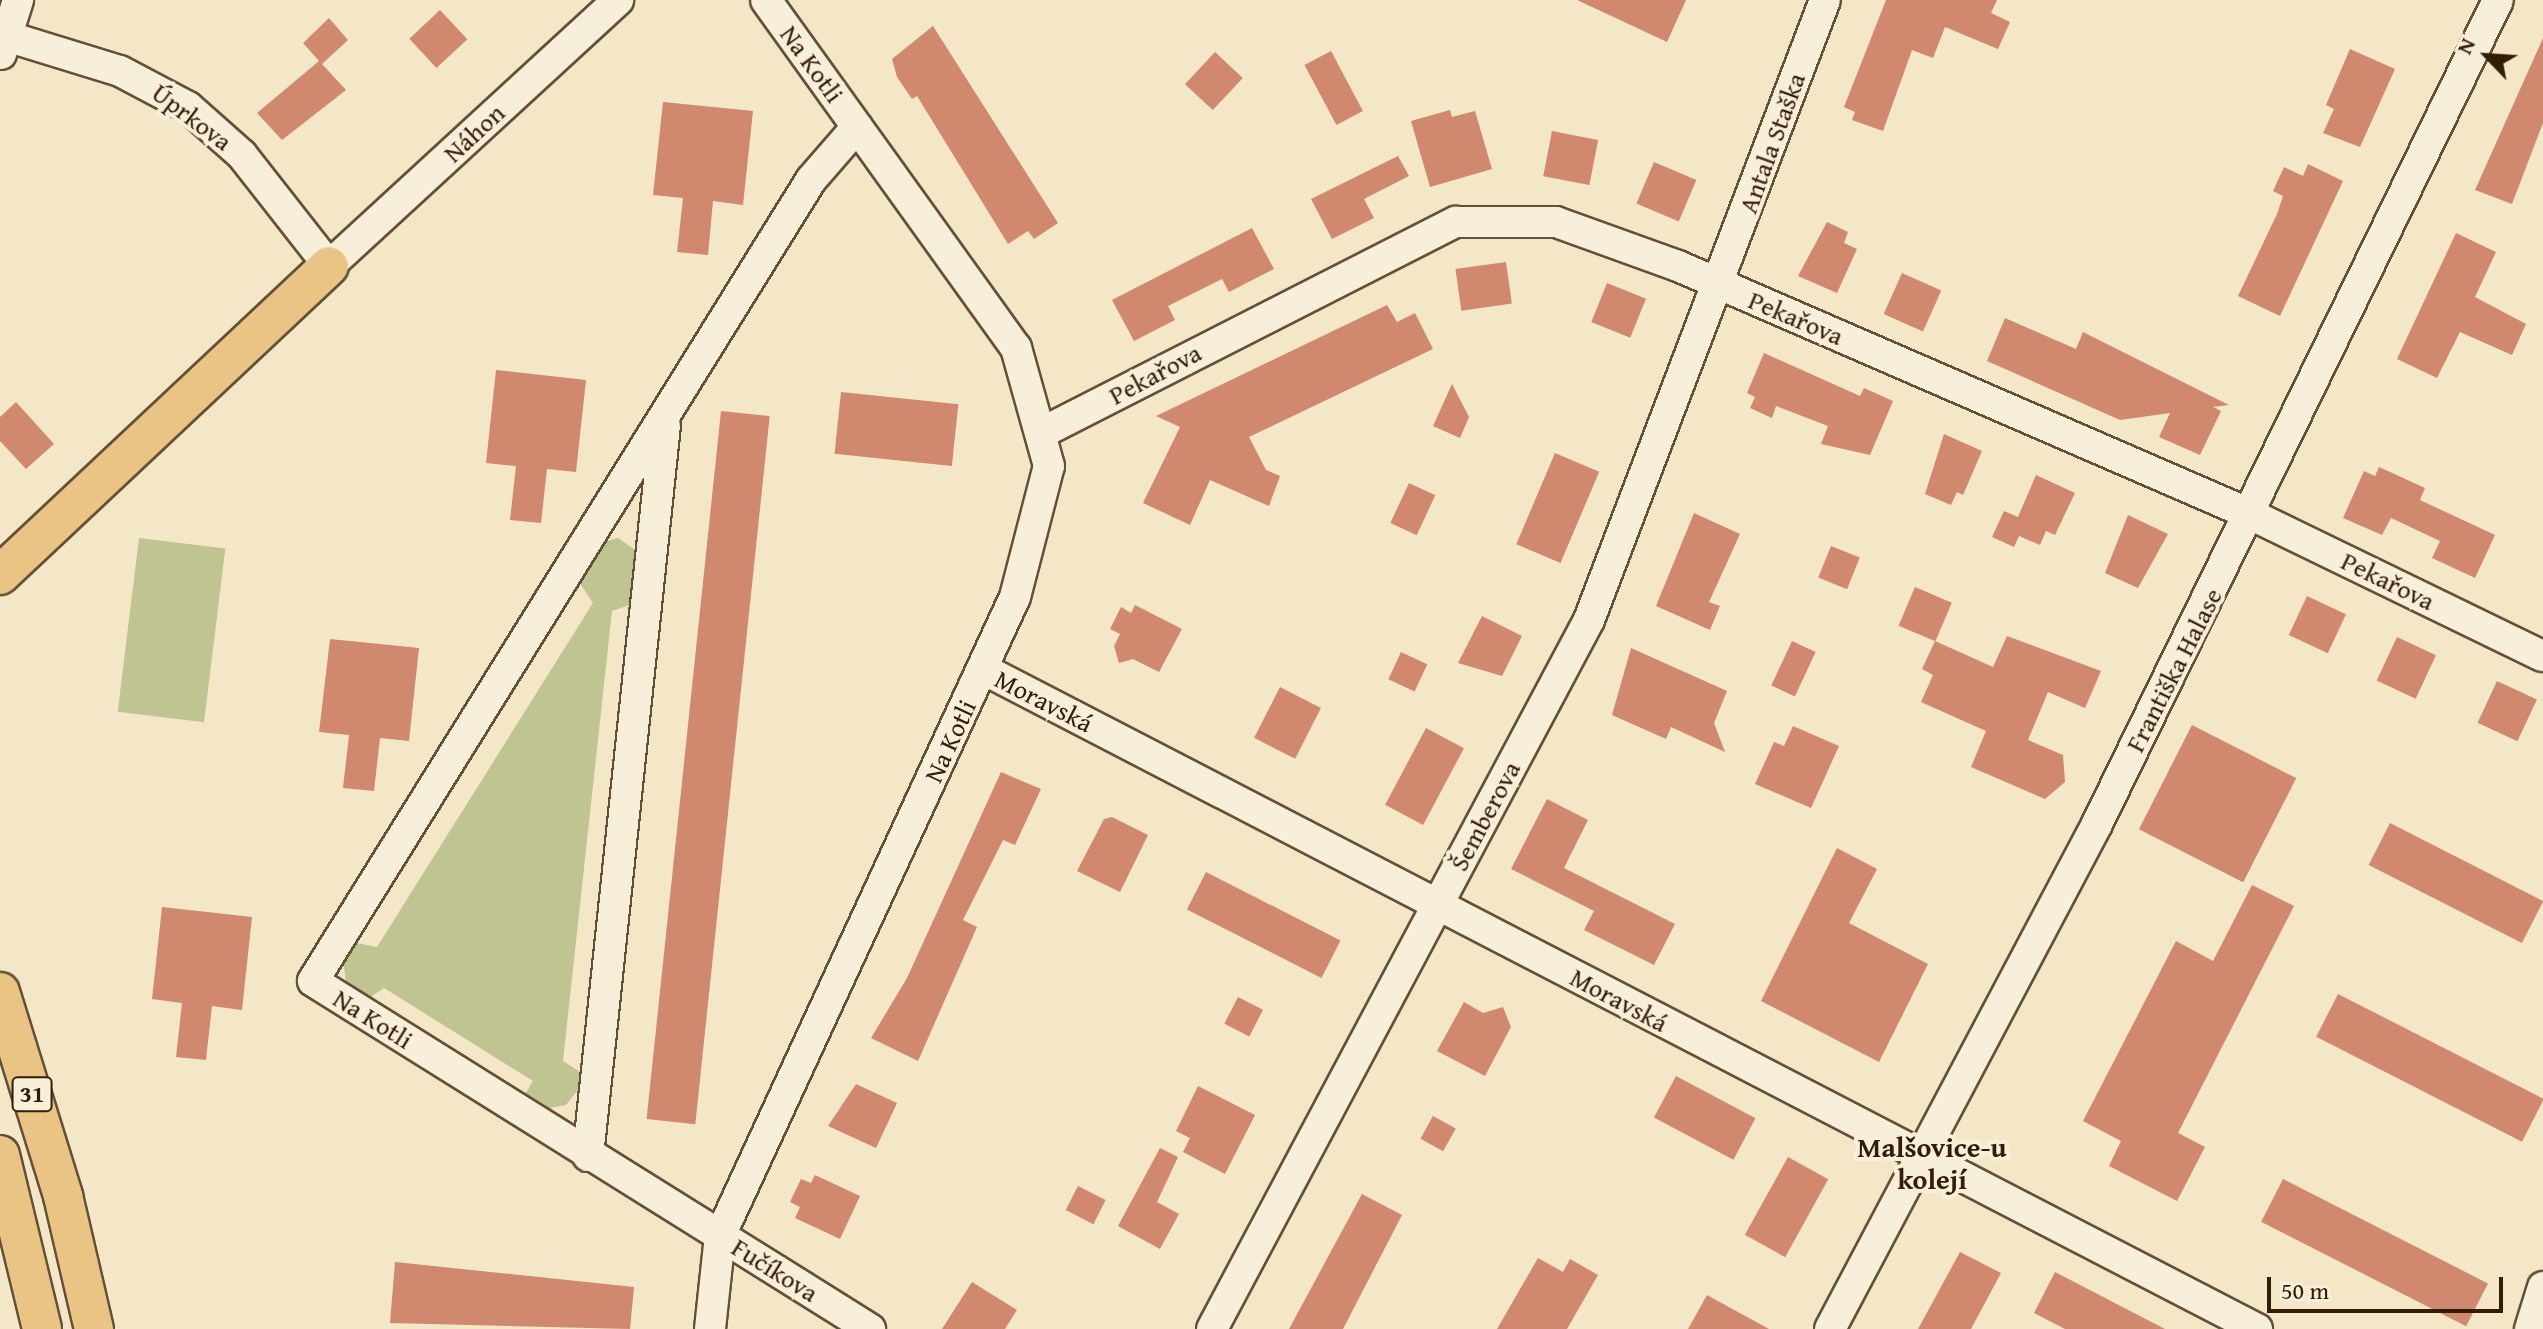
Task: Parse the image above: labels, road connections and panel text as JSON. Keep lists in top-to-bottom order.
{
  "streets": {
    "main road": ["31"],
    "street": [
      "Na Kotli",
      "Úprkova",
      "Náhon",
      "Antala Staška",
      "Pekařova",
      "Františka Halase",
      "Moravská",
      "Šemberova",
      "Fučíkova"
    ]
  },
  "crossings": [
    ["Na Kotli", "Pekařova"],
    ["Na Kotli", "Moravská"],
    ["Na Kotli", "Fučíkova"],
    ["Úprkova", "Náhon"],
    ["Antala Staška", "Pekařova"],
    ["Antala Staška", "Šemberova"],
    ["Pekařova", "Františka Halase"],
    ["Pekařova", "Šemberova"],
    ["Františka Halase", "Moravská"],
    ["Moravská", "Šemberova"]
  ],
  "districts": ["Malšovice-u kolejí"],
  "scale_bar": "50 m",
  "north": "top left"
}
